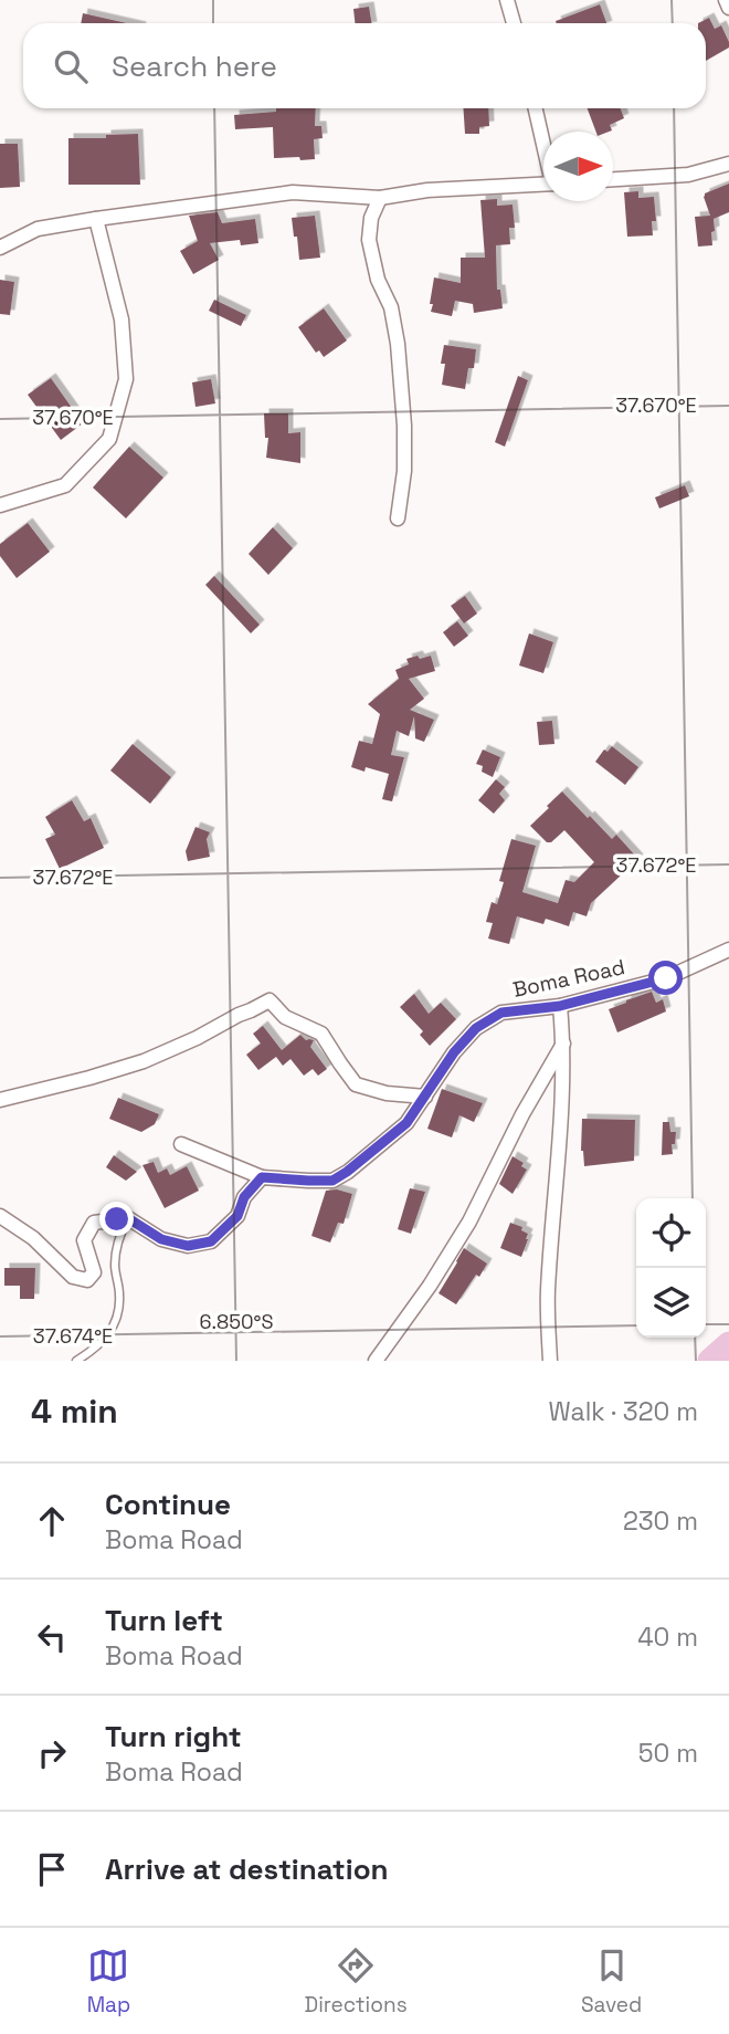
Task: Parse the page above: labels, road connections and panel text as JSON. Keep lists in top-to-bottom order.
{
  "streets": {
    "street": ["Boma Road"]
  },
  "north": "right",
  "page": {
    "search": "Search here",
    "heading": ["4 min", "Walk · 320 m"],
    "list": [
      ["Continue", "Boma Road", "230 m"],
      ["Turn left", "Boma Road", "40 m"],
      ["Turn right", "Boma Road", "50 m"],
      "Arrive at destination"
    ],
    "nav": ["Map", "Directions", "Saved"]
  },
  "coordinates": [
    "37.670°E",
    "37.672°E",
    "6.850°S",
    "37.674°E"
  ]
}
